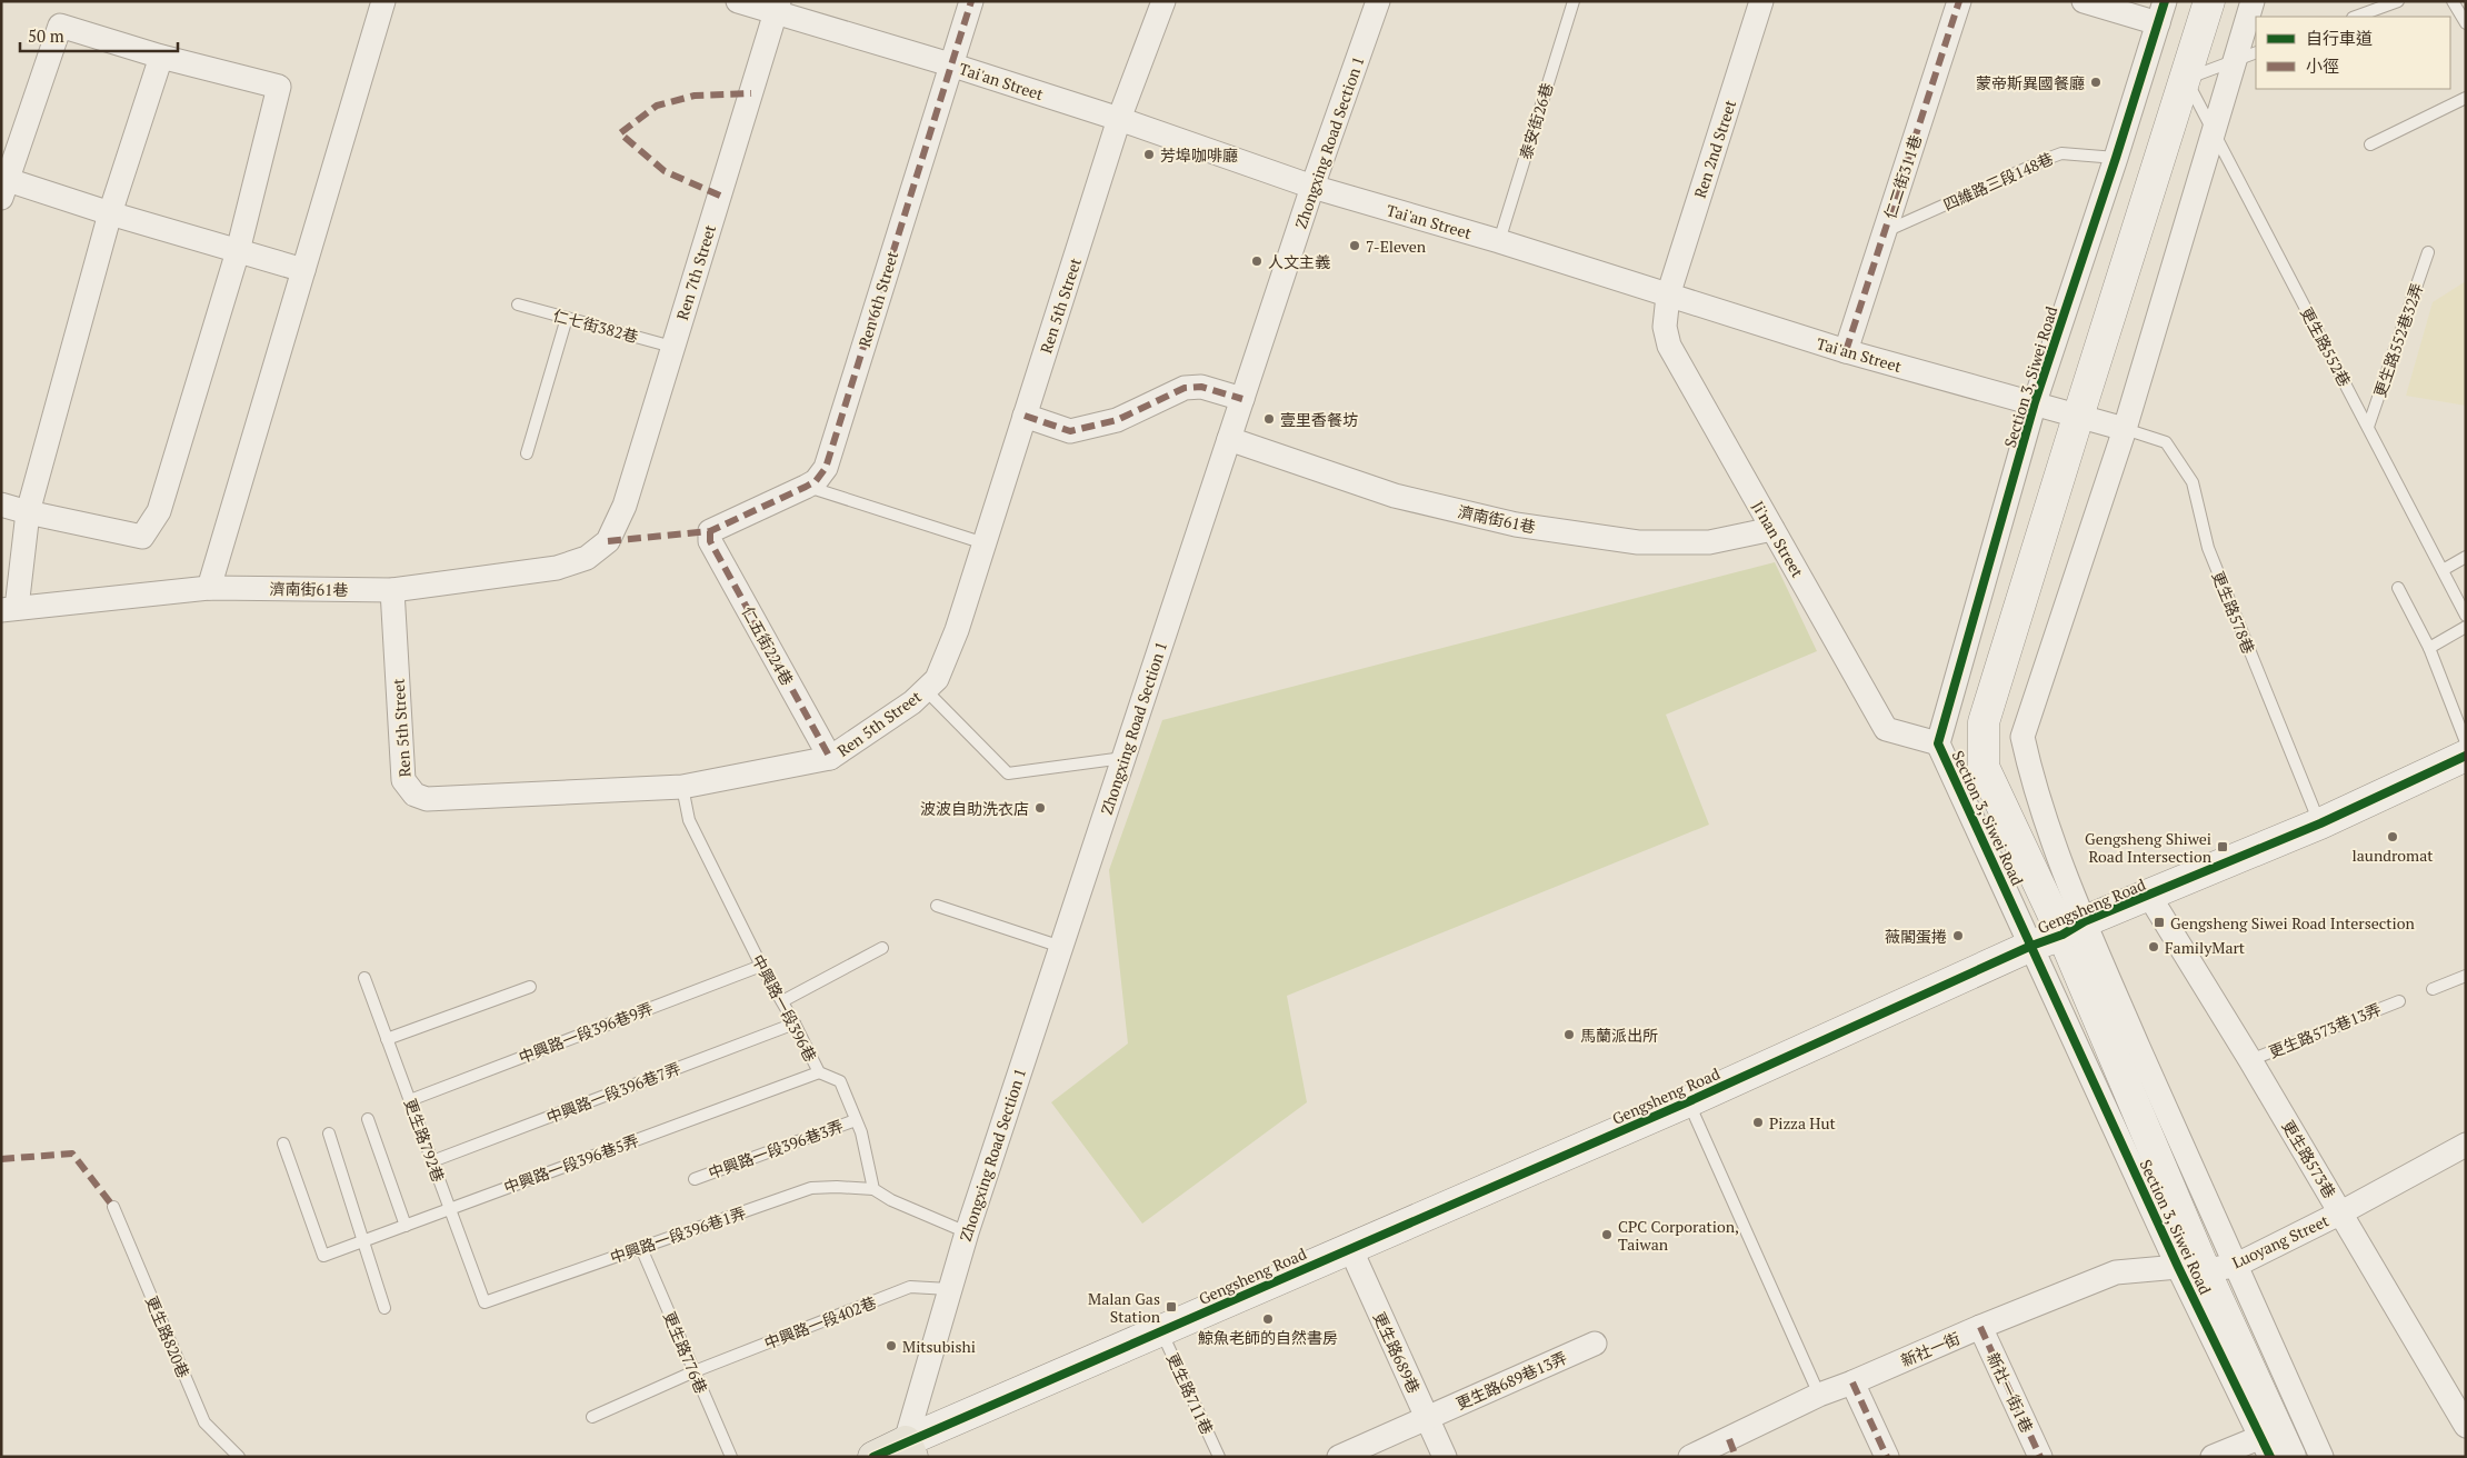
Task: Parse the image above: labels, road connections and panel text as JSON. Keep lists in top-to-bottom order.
{
  "streets": {
    "main road": ["Gengsheng Road"],
    "street": [
      "Tai'an Street",
      "Zhongxing Road Section 1",
      "Ren 2nd Street",
      "仁二街311巷",
      "Ren 7th Street",
      "Ren 6th Street",
      "Ren 5th Street",
      "Section 3, Siwei Road",
      "濟南街61巷",
      "Ji'nan Street",
      "仁五街224巷",
      "更生路573巷",
      "Luoyang Street",
      "新社一街",
      "更生路689巷",
      "更生路689巷13弄",
      "新社一街1巷"
    ],
    "lane": [
      "泰安街26巷",
      "四維路三段148巷",
      "仁七街382巷",
      "更生路552巷32弄",
      "更生路552巷",
      "更生路578巷",
      "中興路一段396巷",
      "更生路573巷13弄",
      "中興路一段396巷9弄",
      "中興路一段396巷7弄",
      "更生路792巷",
      "中興路一段396巷3弄",
      "中興路一段396巷5弄",
      "中興路一段396巷1弄",
      "中興路一段402巷",
      "更生路820巷",
      "更生路776巷",
      "更生路711巷"
    ]
  },
  "crossings": [
    ["Tai'an Street", "泰安街26巷"],
    ["Tai'an Street", "Zhongxing Road Section 1"],
    ["Tai'an Street", "Ren 2nd Street"],
    ["Tai'an Street", "仁二街311巷"],
    ["Tai'an Street", "Ren 7th Street"],
    ["Tai'an Street", "Ren 6th Street"],
    ["Tai'an Street", "Ren 5th Street"],
    ["Tai'an Street", "Section 3, Siwei Road"],
    ["Tai'an Street", "Ji'nan Street"],
    ["Tai'an Street", "更生路578巷"],
    ["Zhongxing Road Section 1", "濟南街61巷"],
    ["Zhongxing Road Section 1", "Gengsheng Road"],
    ["Zhongxing Road Section 1", "中興路一段402巷"],
    ["Ren 2nd Street", "Ji'nan Street"],
    ["仁二街311巷", "四維路三段148巷"],
    ["四維路三段148巷", "Section 3, Siwei Road"],
    ["Ren 7th Street", "仁七街382巷"],
    ["Ren 7th Street", "濟南街61巷"],
    ["Ren 6th Street", "仁五街224巷"],
    ["Ren 5th Street", "濟南街61巷"],
    ["Ren 5th Street", "仁五街224巷"],
    ["Ren 5th Street", "中興路一段396巷"],
    ["更生路552巷32弄", "更生路552巷"],
    ["更生路552巷", "Section 3, Siwei Road"],
    ["Section 3, Siwei Road", "Ji'nan Street"],
    ["Section 3, Siwei Road", "更生路578巷"],
    ["Section 3, Siwei Road", "Gengsheng Road"],
    ["Section 3, Siwei Road", "Luoyang Street"],
    ["Section 3, Siwei Road", "新社一街"],
    ["濟南街61巷", "Ji'nan Street"],
    ["更生路578巷", "Gengsheng Road"],
    ["Gengsheng Road", "更生路573巷"],
    ["Gengsheng Road", "更生路689巷"],
    ["Gengsheng Road", "更生路711巷"],
    ["中興路一段396巷", "中興路一段396巷9弄"],
    ["中興路一段396巷", "中興路一段396巷7弄"],
    ["中興路一段396巷", "中興路一段396巷3弄"],
    ["中興路一段396巷", "中興路一段396巷5弄"],
    ["中興路一段396巷", "中興路一段396巷1弄"],
    ["更生路573巷13弄", "更生路573巷"],
    ["中興路一段396巷9弄", "更生路792巷"],
    ["中興路一段396巷7弄", "更生路792巷"],
    ["更生路792巷", "中興路一段396巷5弄"],
    ["更生路792巷", "中興路一段396巷1弄"],
    ["更生路573巷", "Luoyang Street"],
    ["中興路一段396巷1弄", "更生路776巷"],
    ["Luoyang Street", "新社一街"],
    ["中興路一段402巷", "更生路776巷"],
    ["新社一街", "新社一街1巷"],
    ["更生路689巷", "更生路689巷13弄"]
  ],
  "places": {
    "other": [
      "蒙帝斯異國餐廳",
      "芳埠咖啡廳",
      "7-Eleven",
      "人文主義",
      "壹里香餐坊",
      "波波自助洗衣店",
      "laundromat",
      "薇閣蛋捲",
      "FamilyMart",
      "馬蘭派出所",
      "Pizza Hut",
      "CPC Corporation, Taiwan",
      "鯨魚老師的自然書房",
      "Mitsubishi"
    ],
    "transit": ["Gengsheng Shiwei Road Intersection", "Gengsheng Siwei Road Intersection", "Malan Gas Station"]
  },
  "legend": ["自行車道", "小徑"],
  "scale_bar": "50 m"
}
